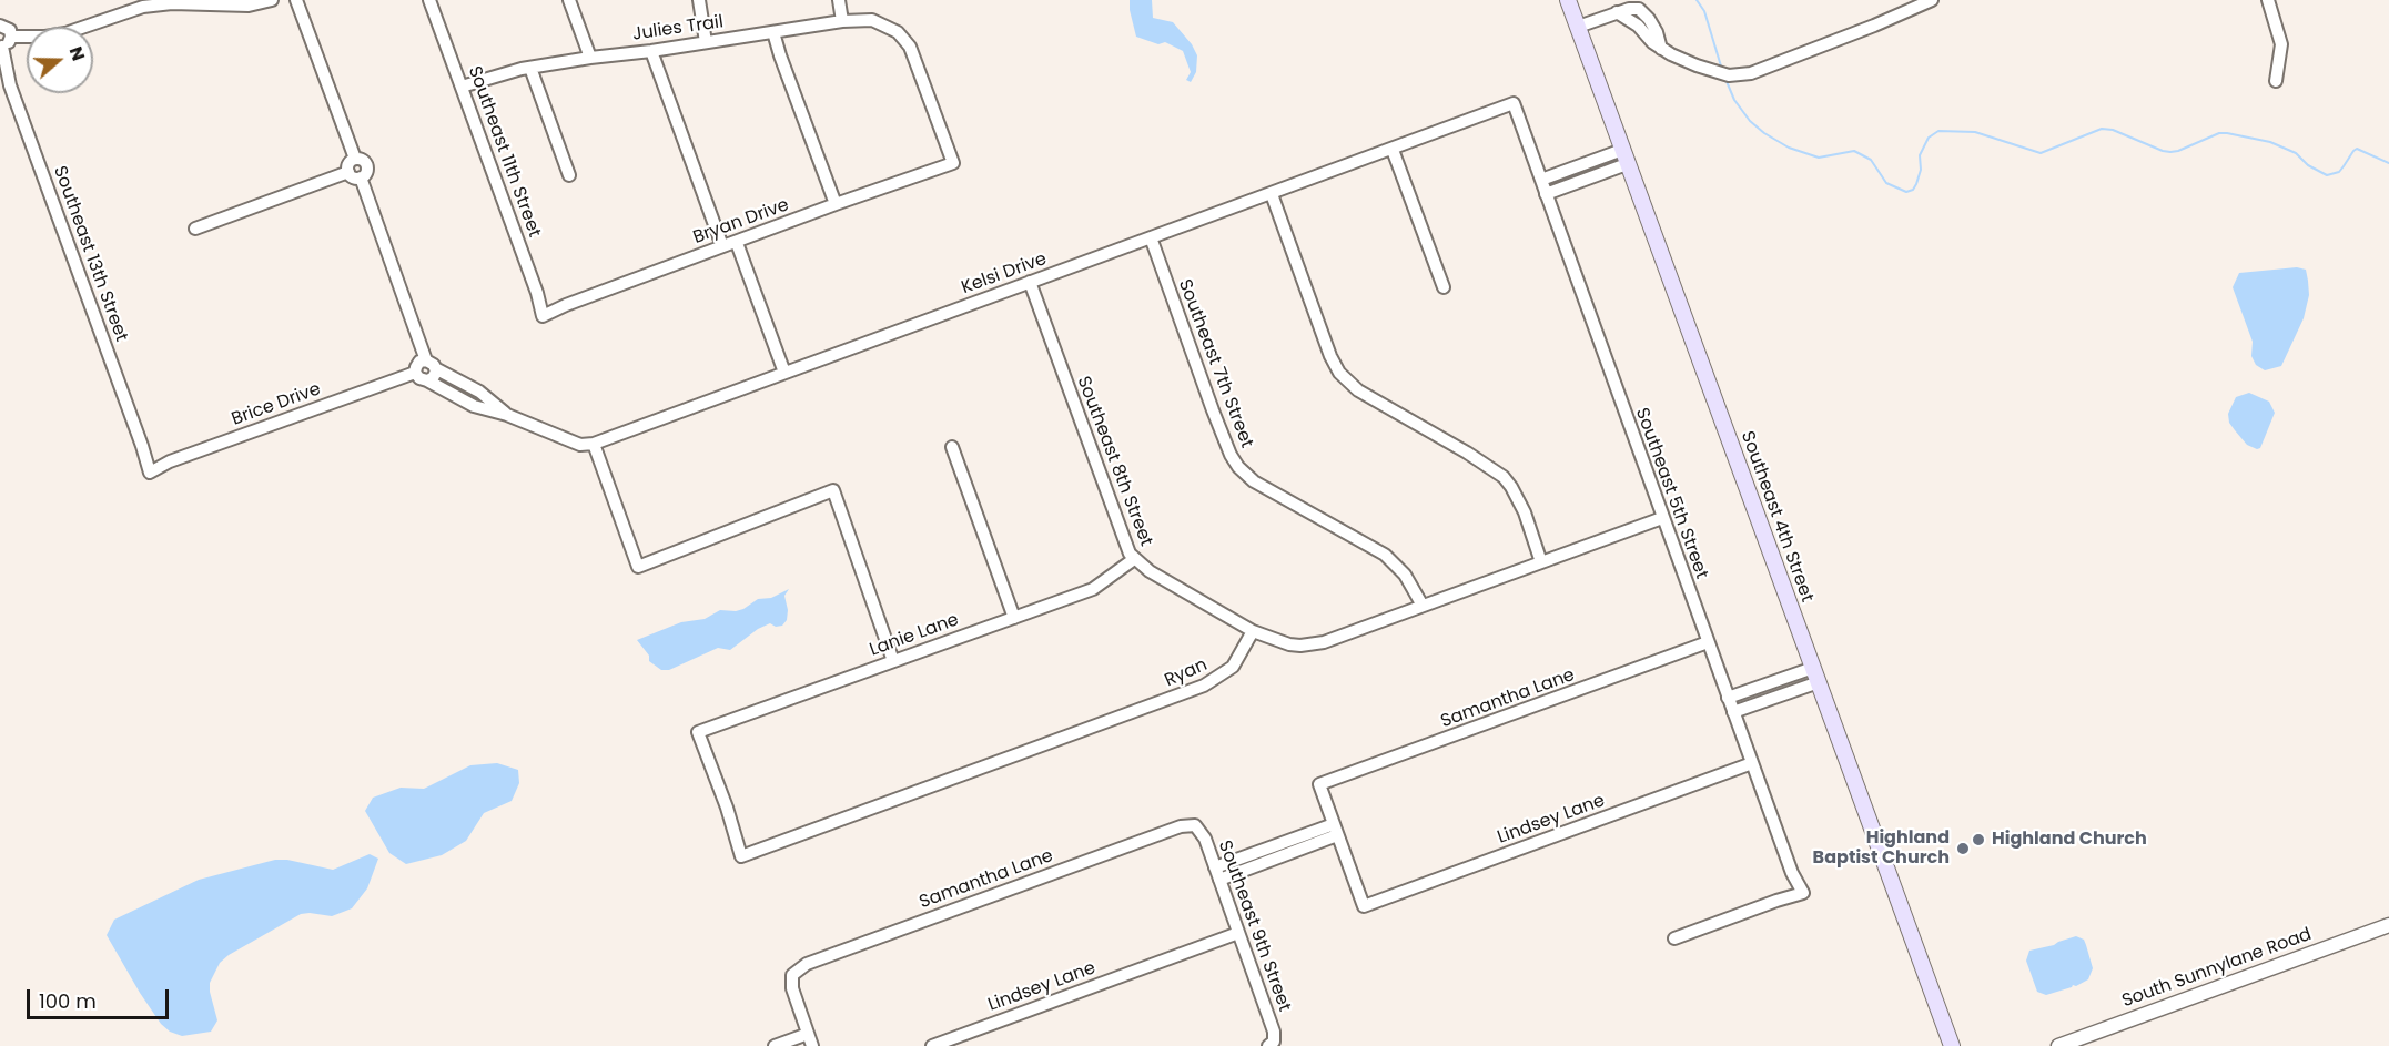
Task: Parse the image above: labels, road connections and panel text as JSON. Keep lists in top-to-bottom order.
{
  "streets": {
    "main road": ["Southeast 4th Street"],
    "street": [
      "Julies Trail",
      "Southeast 11th Street",
      "Bryan Drive",
      "Southeast 13th Street",
      "Kelsi Drive",
      "Southeast 7th Street",
      "Brice Drive",
      "Southeast 8th Street",
      "Southeast 5th Street",
      "Lanie Lane",
      "Ryan",
      "Samantha Lane",
      "Lindsey Lane",
      "Southeast 9th Street",
      "South Sunnylane Road"
    ]
  },
  "crossings": [
    ["Julies Trail", "Southeast 11th Street"],
    ["Julies Trail", "Bryan Drive"],
    ["Southeast 11th Street", "Bryan Drive"],
    ["Southeast 13th Street", "Brice Drive"],
    ["Kelsi Drive", "Southeast 7th Street"],
    ["Kelsi Drive", "Southeast 8th Street"],
    ["Kelsi Drive", "Southeast 5th Street"],
    ["Southeast 8th Street", "Lanie Lane"],
    ["Southeast 8th Street", "Ryan"],
    ["Southeast 5th Street", "Samantha Lane"],
    ["Southeast 5th Street", "Lindsey Lane"],
    ["Lanie Lane", "Ryan"],
    ["Samantha Lane", "Lindsey Lane"],
    ["Samantha Lane", "Southeast 9th Street"],
    ["Lindsey Lane", "Southeast 9th Street"]
  ],
  "places": ["Highland Church", "Highland Baptist Church"],
  "scale_bar": "100 m",
  "north": "right"
}
